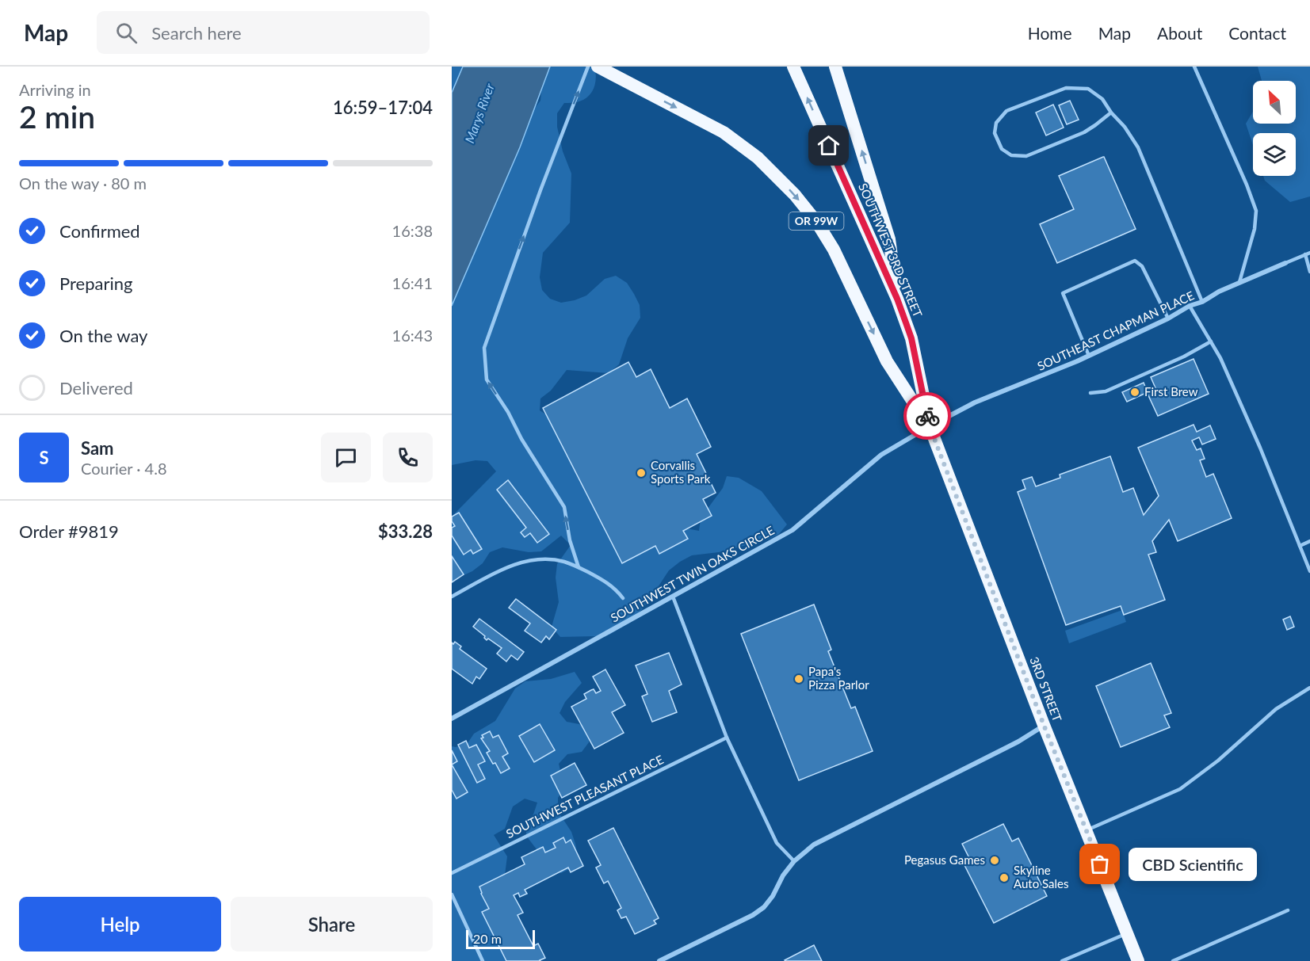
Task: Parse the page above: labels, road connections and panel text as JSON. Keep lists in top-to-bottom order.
{
  "streets": {
    "highway": ["OR 99W", "SOUTHWEST 3RD STREET", "3RD STREET"],
    "street": ["SOUTHEAST CHAPMAN PLACE", "SOUTHWEST TWIN OAKS CIRCLE"],
    "lane": ["SOUTHWEST PLEASANT PLACE"]
  },
  "crossings": [
    ["OR 99W", "SOUTHWEST 3RD STREET"],
    ["OR 99W", "SOUTHEAST CHAPMAN PLACE"],
    ["OR 99W", "SOUTHWEST TWIN OAKS CIRCLE"],
    ["OR 99W", "3RD STREET"],
    ["SOUTHWEST 3RD STREET", "SOUTHEAST CHAPMAN PLACE"],
    ["SOUTHWEST 3RD STREET", "SOUTHWEST TWIN OAKS CIRCLE"],
    ["SOUTHWEST 3RD STREET", "3RD STREET"],
    ["SOUTHEAST CHAPMAN PLACE", "SOUTHWEST TWIN OAKS CIRCLE"],
    ["SOUTHEAST CHAPMAN PLACE", "3RD STREET"],
    ["SOUTHWEST TWIN OAKS CIRCLE", "3RD STREET"]
  ],
  "water": ["Marys River"],
  "places": [
    "First Brew",
    "Corvallis Sports Park",
    "Papa's Pizza Parlor",
    "Pegasus Games",
    "CBD Scientific",
    "Skyline Auto Sales"
  ],
  "scale_bar": "20 m",
  "north": "top left",
  "page": {
    "header": "Map",
    "search": "Search here",
    "nav": [
      "Home",
      "Map",
      "About",
      "Contact"
    ],
    "heading": ["2 min", "Arriving in", "16:59–17:04"],
    "panel": [
      "Sam",
      "Courier · 4.8",
      "Order #9819",
      "$33.28"
    ],
    "bar": "On the way · 80 m",
    "list": [
      ["Confirmed", "16:38"],
      ["Preparing", "16:41"],
      ["On the way", "16:43"],
      "Delivered"
    ],
    "round": "S",
    "bubble": "CBD Scientific",
    "buttons": ["Help", "Share"],
    "scale": "20 m"
  }
}
